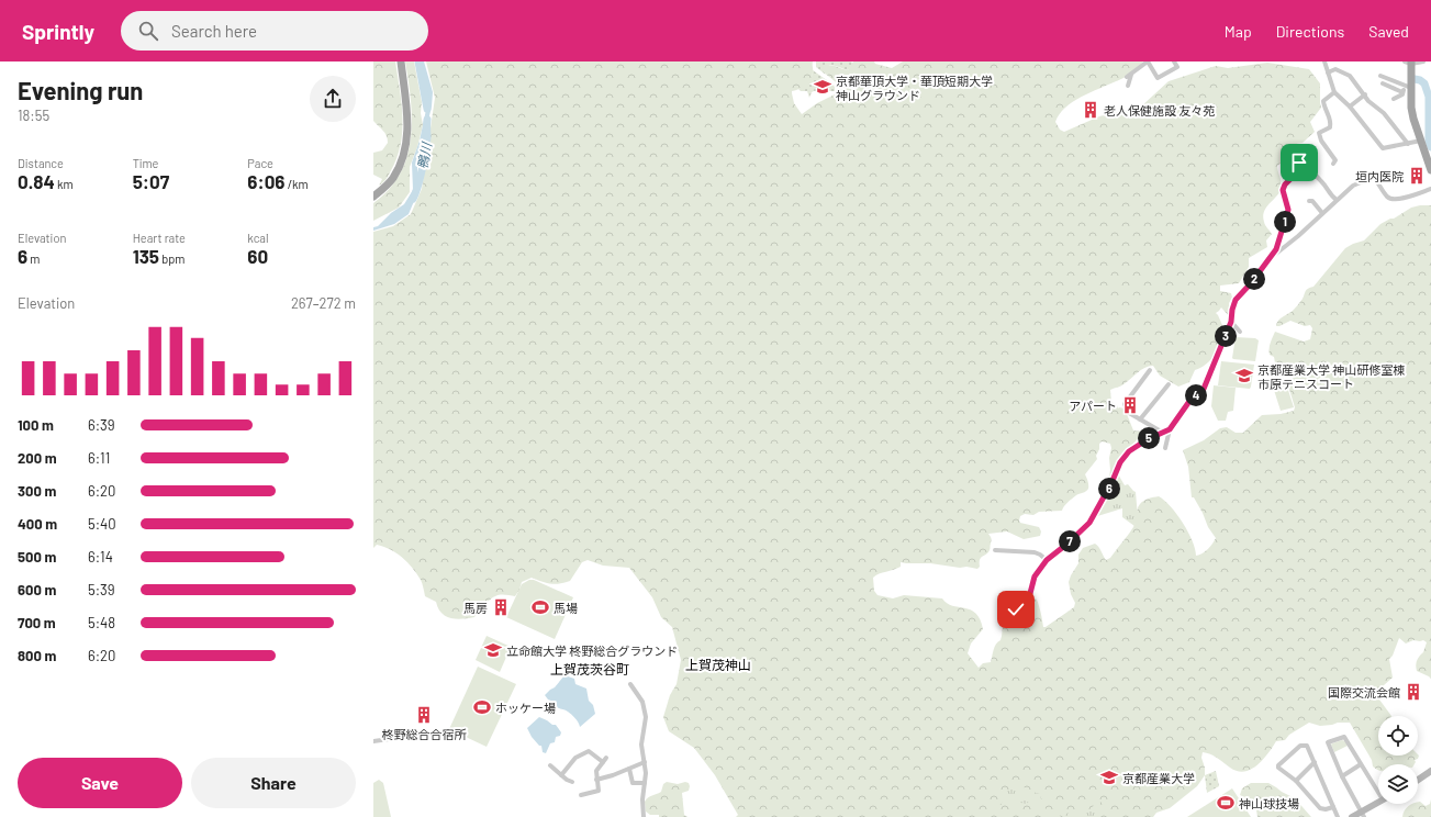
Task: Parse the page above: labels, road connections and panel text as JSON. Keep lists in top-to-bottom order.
{
  "districts": ["上賀茂神山", "上賀茂茨谷町"],
  "water": ["鴨川"],
  "places": {
    "school or university": [
      "京都華頂大学・華頂短期大学 神山グラウンド",
      "京都産業大学 神山研修室棟 市原テニスコート",
      "立命館大学 柊野総合グラウンド",
      "京都産業大学"
    ],
    "building": [
      "老人保健施設 友々苑",
      "垣内医院",
      "アパート",
      "馬房",
      "国際交流会館",
      "柊野総合合宿所"
    ],
    "sports": ["馬場", "ホッケー場", "神山球技場"]
  },
  "page": {
    "header": "Sprintly",
    "search": "Search here",
    "nav": ["Map", "Directions", "Saved"],
    "heading": ["Evening run", "18:55"],
    "stats": [
      ["Distance", "0.84 km"],
      ["Time", "5:07"],
      ["Pace", "6:06 /km"],
      ["Elevation", "6 m"],
      ["Heart rate", "135 bpm"],
      ["kcal", "60"]
    ],
    "pins": [
      "1",
      "2",
      "3",
      "4",
      "5",
      "6",
      "7"
    ],
    "chart": ["Elevation", "267–272 m"],
    "list": [
      {
        "name": "100 m",
        "note": "6:39"
      },
      {
        "name": "200 m",
        "note": "6:11"
      },
      {
        "name": "300 m",
        "note": "6:20"
      },
      {
        "name": "400 m",
        "note": "5:40"
      },
      {
        "name": "500 m",
        "note": "6:14"
      },
      {
        "name": "600 m",
        "note": "5:39"
      },
      {
        "name": "700 m",
        "note": "5:48"
      },
      {
        "name": "800 m",
        "note": "6:20"
      }
    ],
    "buttons": ["Save", "Share"]
  }
}
